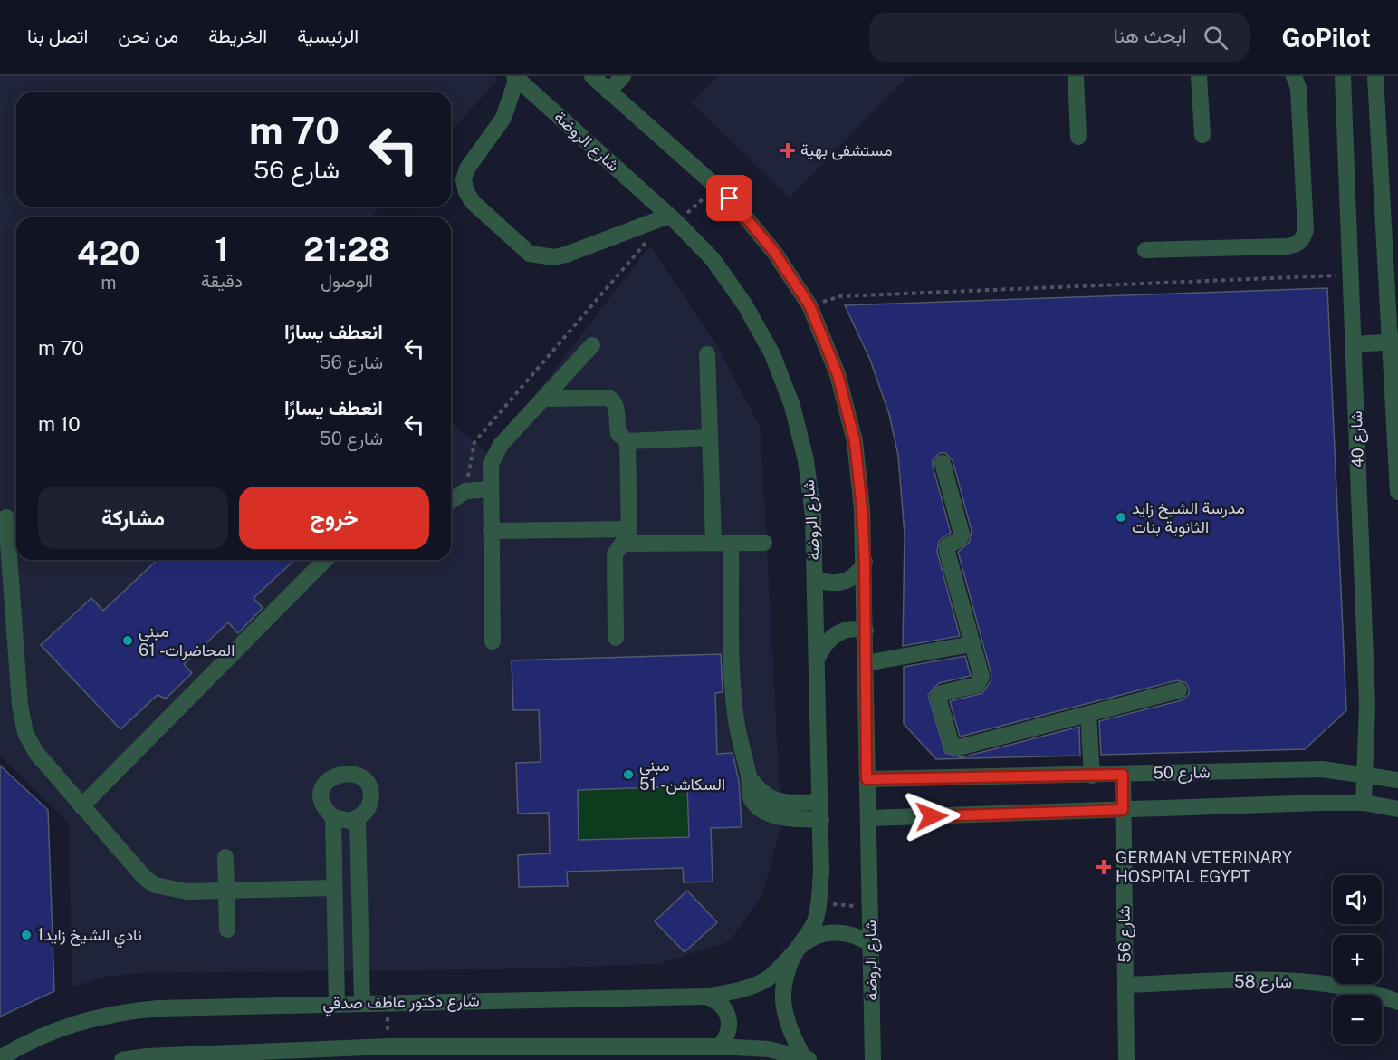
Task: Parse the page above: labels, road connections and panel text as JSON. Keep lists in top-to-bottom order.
{
  "streets": {
    "street": [
      "شارع الروضة",
      "شارع 40",
      "شارع 50",
      "شارع 56",
      "شارع 58",
      "شارع دكتور عاطف صدقي"
    ]
  },
  "crossings": [
    ["شارع الروضة", "شارع 50"],
    ["شارع الروضة", "شارع دكتور عاطف صدقي"],
    ["شارع 40", "شارع 50"],
    ["شارع 50", "شارع 56"],
    ["شارع 56", "شارع 58"]
  ],
  "places": {
    "health": ["مستشفى بهية", "GERMAN VETERINARY HOSPITAL EGYPT"],
    "other": [
      "مدرسة الشيخ زايد الثانوية بنات",
      "مبنى المحاضرات - 61",
      "مبنى السكاشن - 51",
      "نادي الشيخ زايد1"
    ]
  },
  "page": {
    "header": "GoPilot",
    "search": "ابحث هنا",
    "nav": [
      "الرئيسية",
      "الخريطة",
      "من نحن",
      "اتصل بنا"
    ],
    "turn": ["70 m", "شارع 56"],
    "eta": [
      "21:28",
      "الوصول",
      "1",
      "دقيقة",
      "420",
      "m"
    ],
    "list": [
      {
        "name": "انعطف يسارًا",
        "note": "شارع 56",
        "value": "70 m"
      },
      {
        "name": "انعطف يسارًا",
        "note": "شارع 50",
        "value": "10 m"
      }
    ],
    "buttons": ["خروج", "مشاركة"],
    "map_buttons": ["+", "−"]
  }
}
